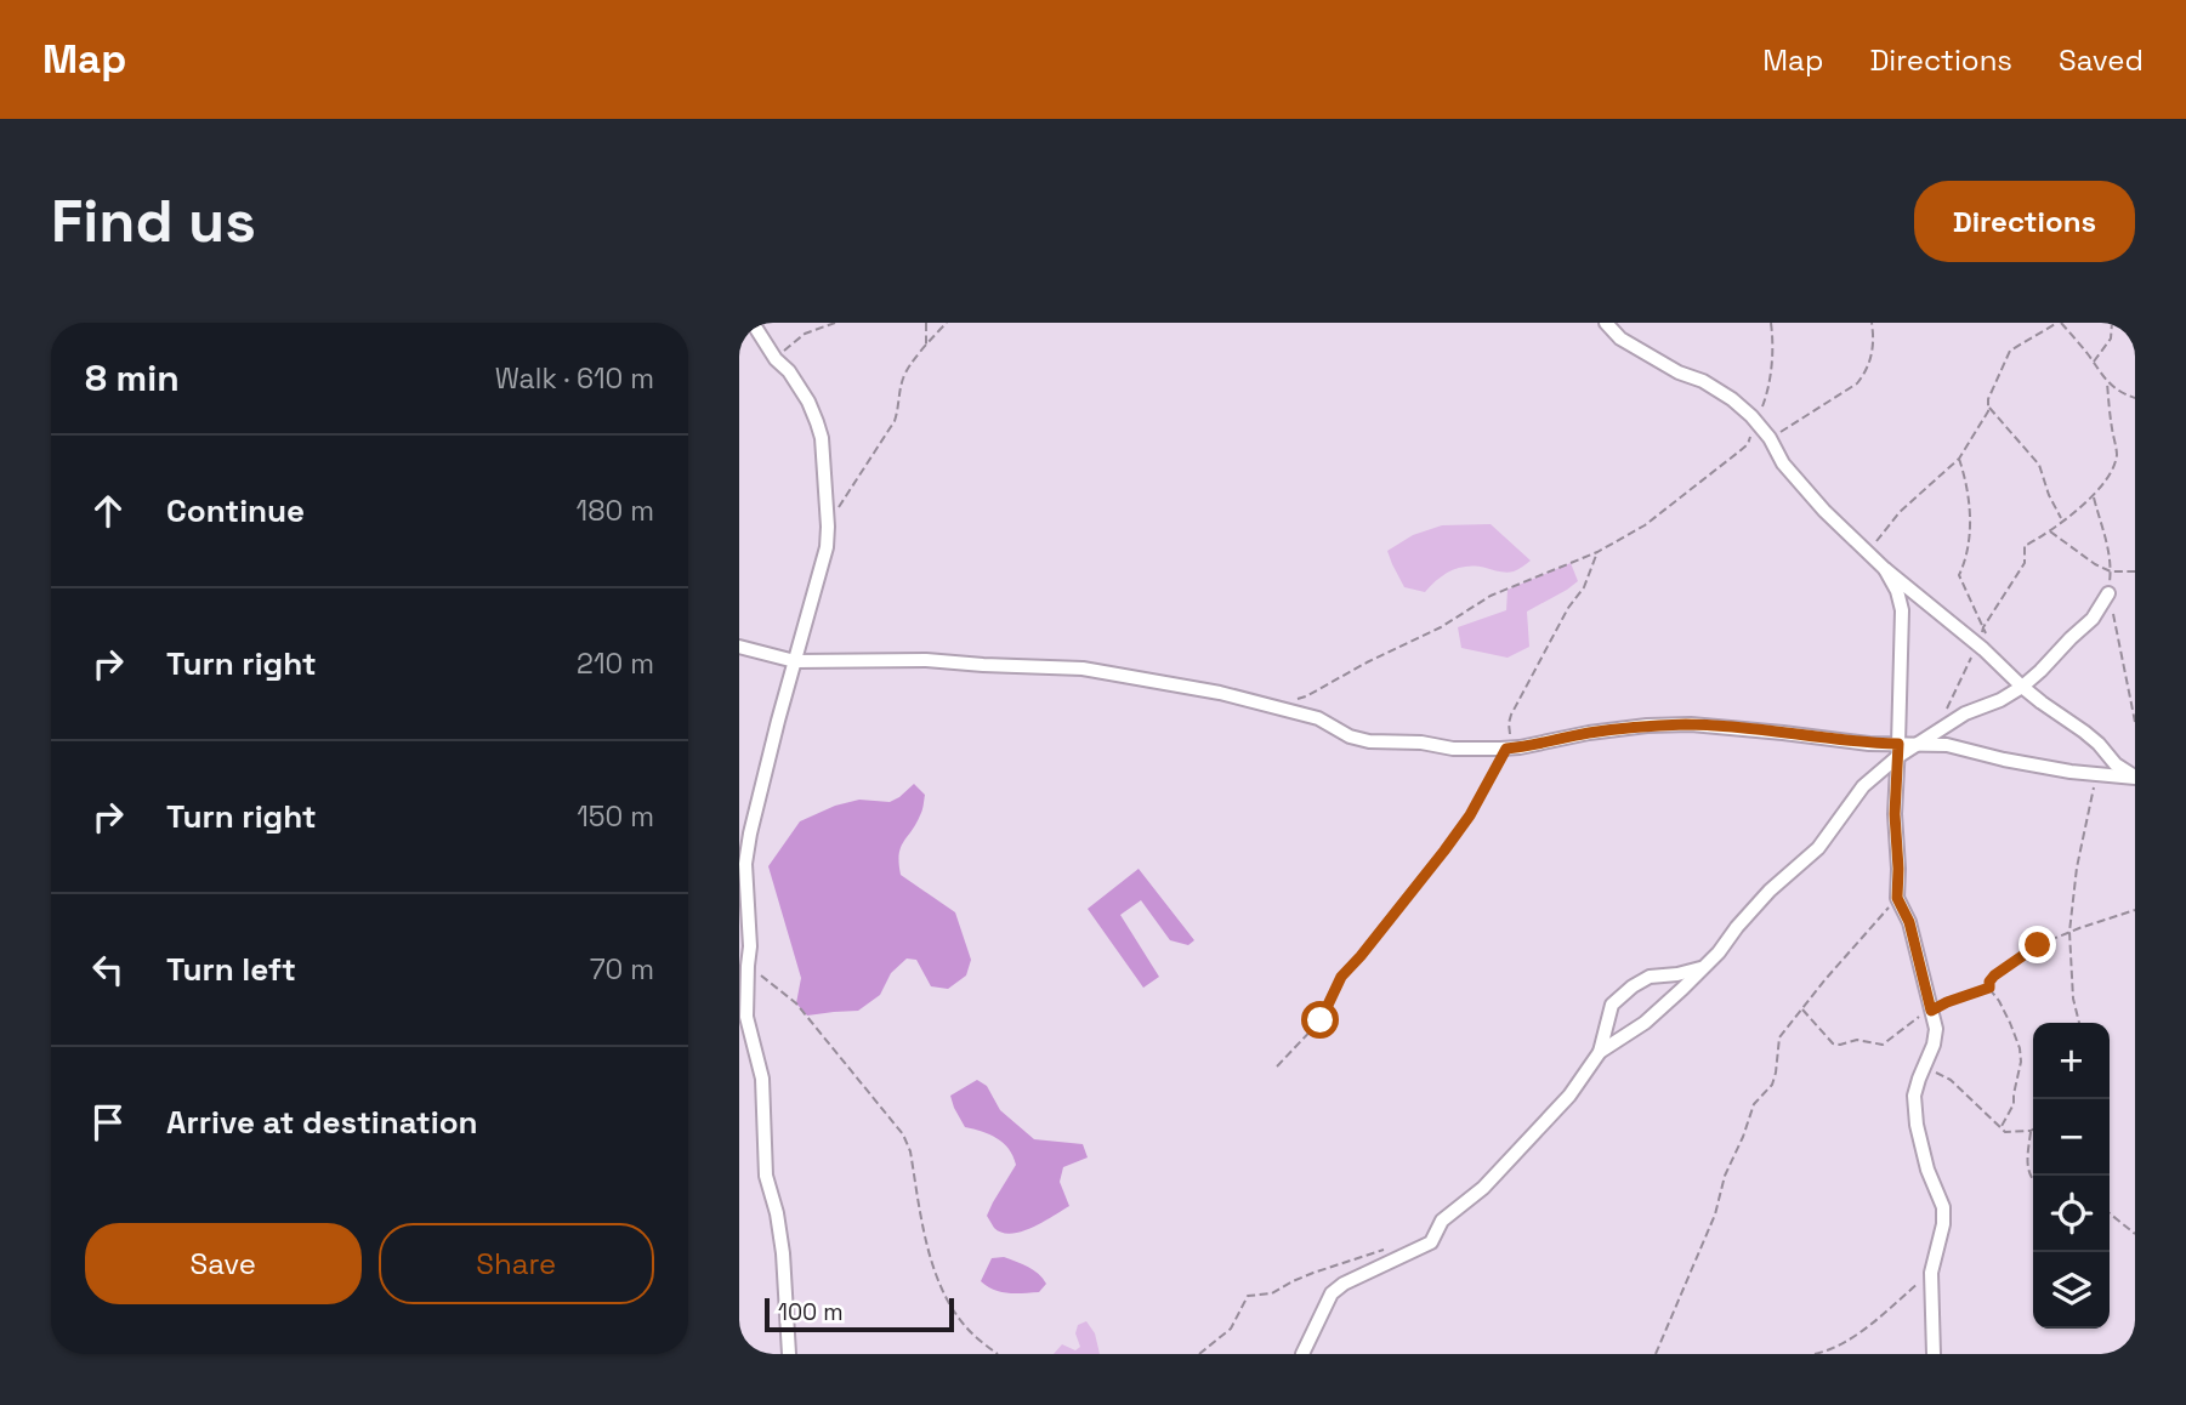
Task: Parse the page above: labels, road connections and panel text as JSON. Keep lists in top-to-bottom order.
{
  "scale_bar": "100 m",
  "page": {
    "header": "Map",
    "nav": ["Map", "Directions", "Saved"],
    "buttons": [
      "Directions",
      ["Save", "Share"]
    ],
    "title": "Find us",
    "heading": ["8 min", "Walk · 610 m"],
    "list": [
      ["Continue", "180 m"],
      ["Turn right", "210 m"],
      ["Turn right", "150 m"],
      ["Turn left", "70 m"],
      "Arrive at destination"
    ],
    "map_buttons": ["+", "−"],
    "scale": "100 m"
  }
}
